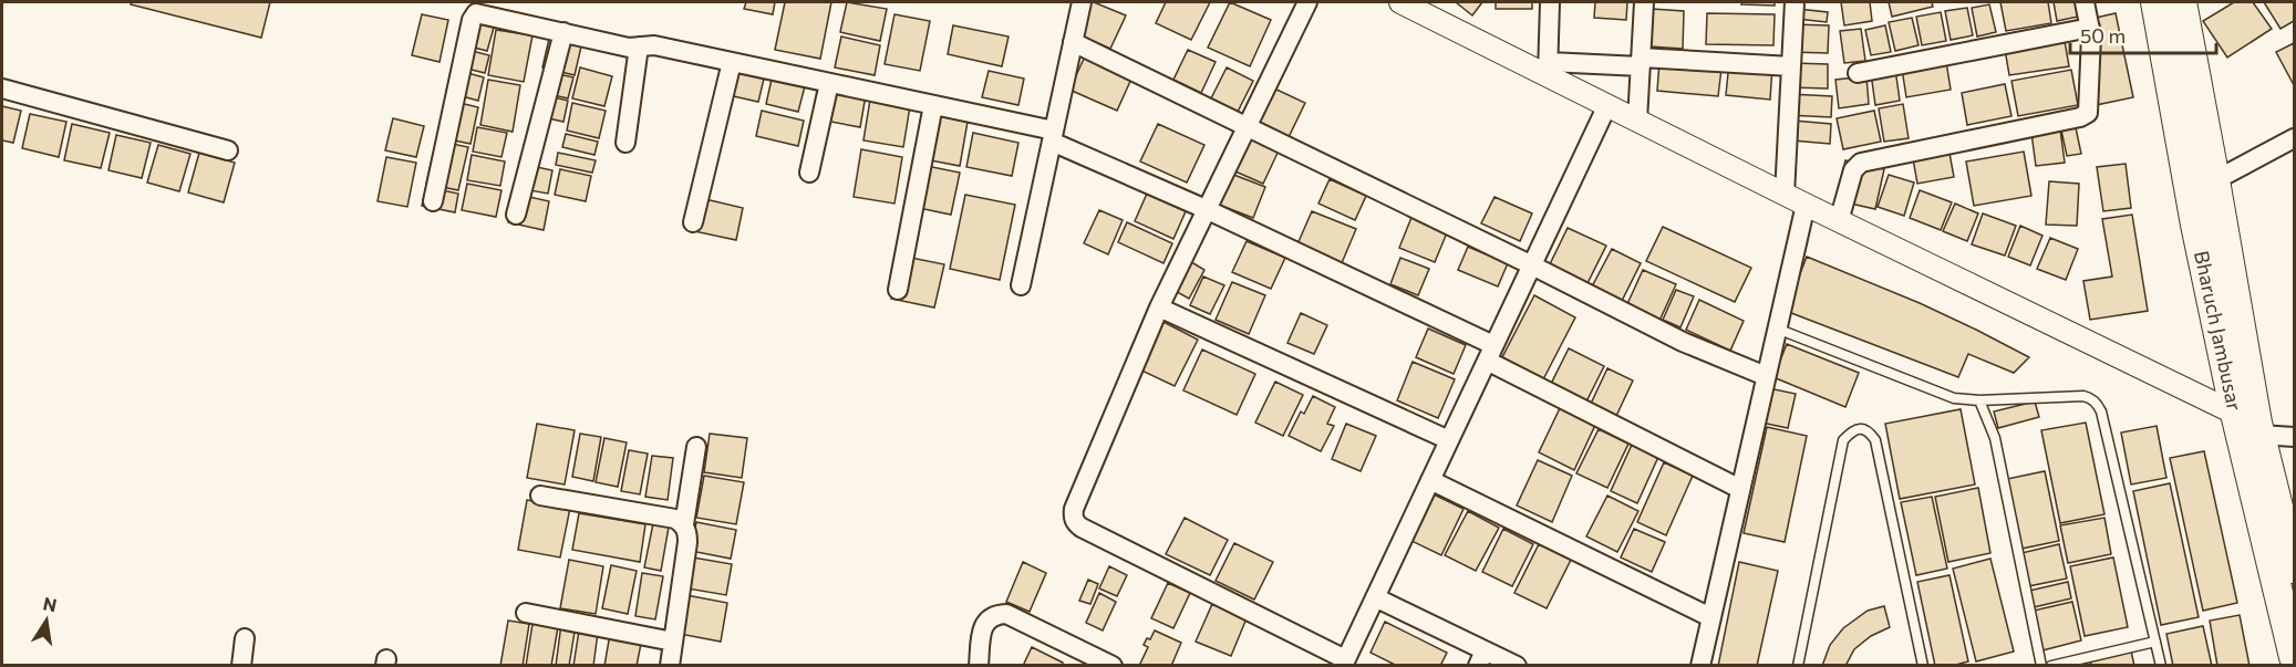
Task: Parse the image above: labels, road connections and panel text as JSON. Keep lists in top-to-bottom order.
{
  "streets": {
    "main road": ["Bharuch Jambusar"]
  },
  "scale_bar": "50 m",
  "north": "top"
}
